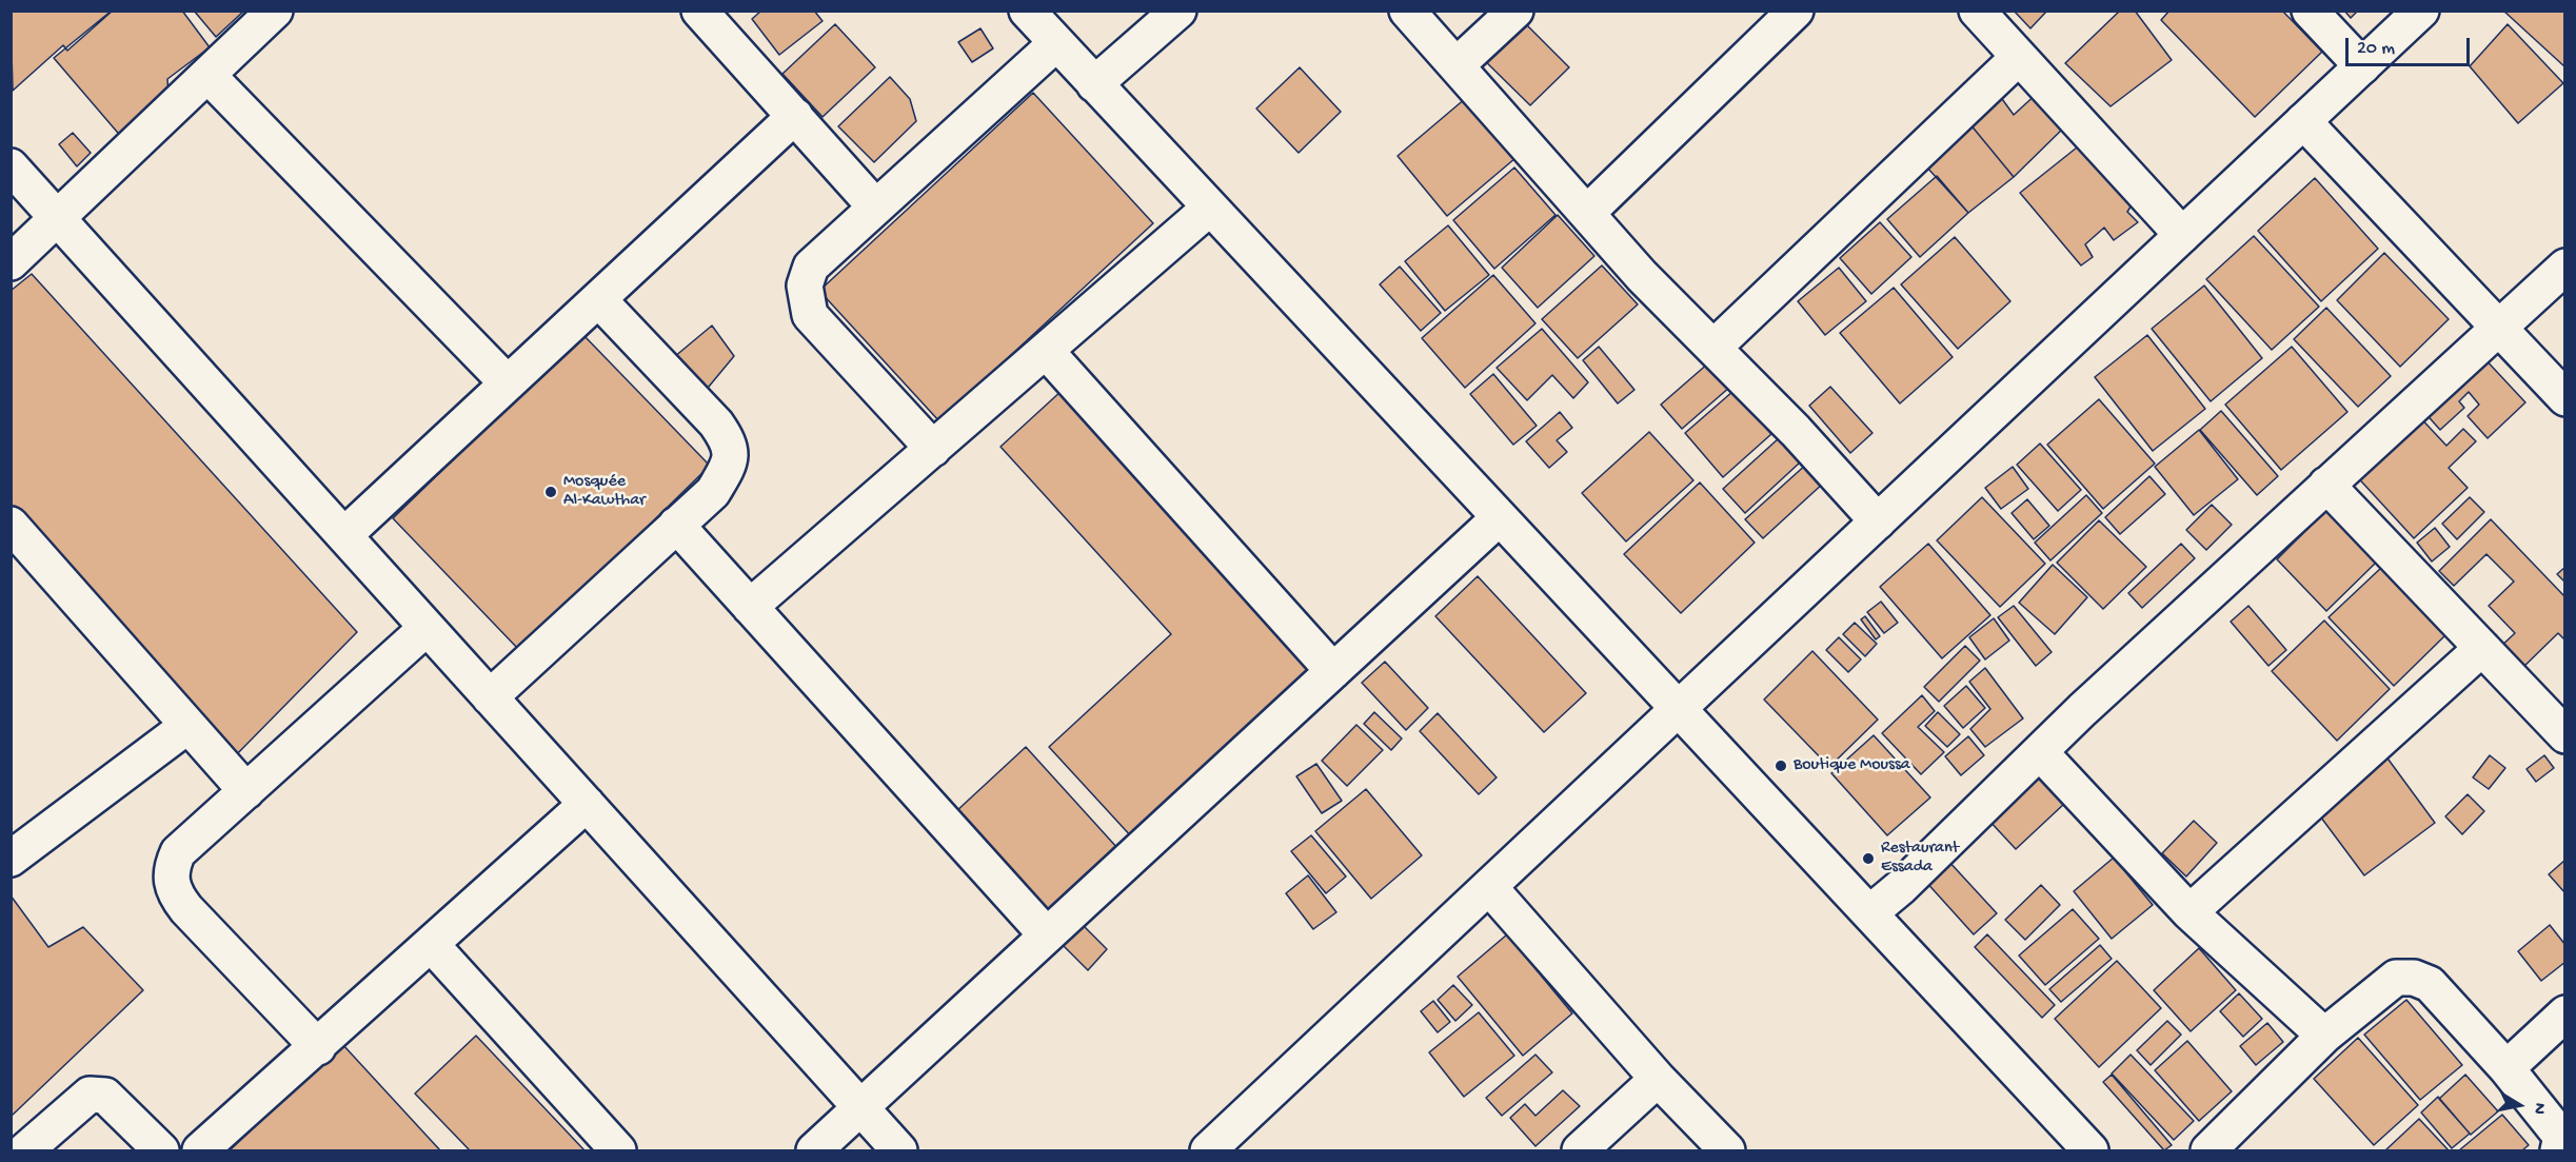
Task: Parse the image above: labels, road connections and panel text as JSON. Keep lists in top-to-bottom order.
{
  "places": ["Mosquée Al-Kawthar", "Boutique Moussa", "Restaurant Essada"],
  "scale_bar": "20 m",
  "north": "right"
}
